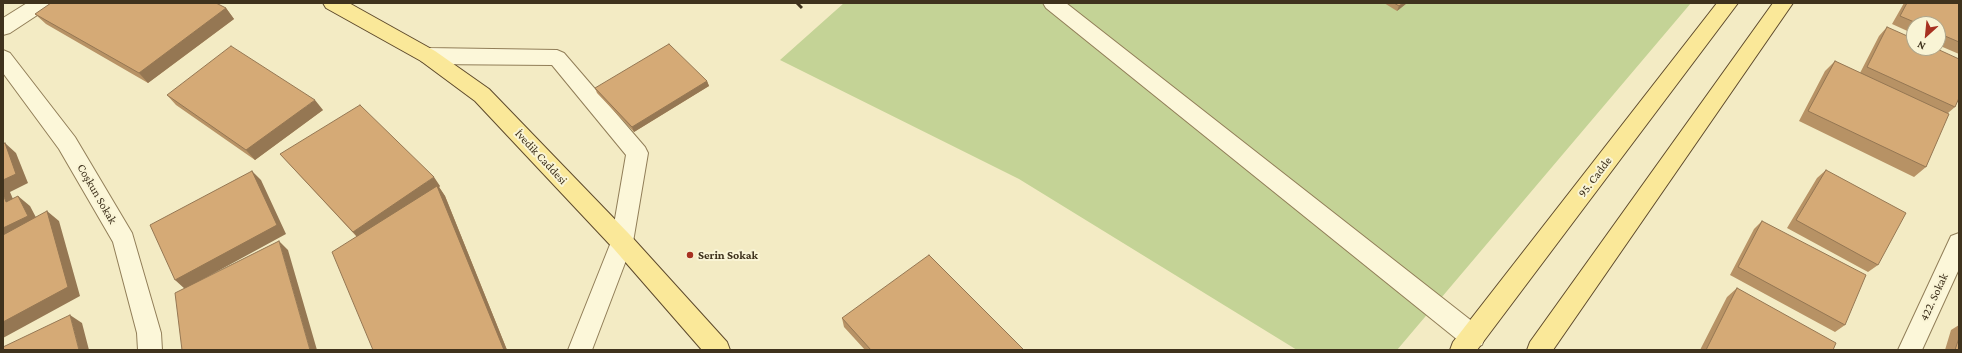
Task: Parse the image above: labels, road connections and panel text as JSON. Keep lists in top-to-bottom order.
{
  "streets": {
    "main road": ["İvedik Caddesi", "95. Cadde"],
    "street": ["Coşkun Sokak", "422. Sokak"]
  },
  "places": ["Serin Sokak"],
  "north": "bottom left"
}
